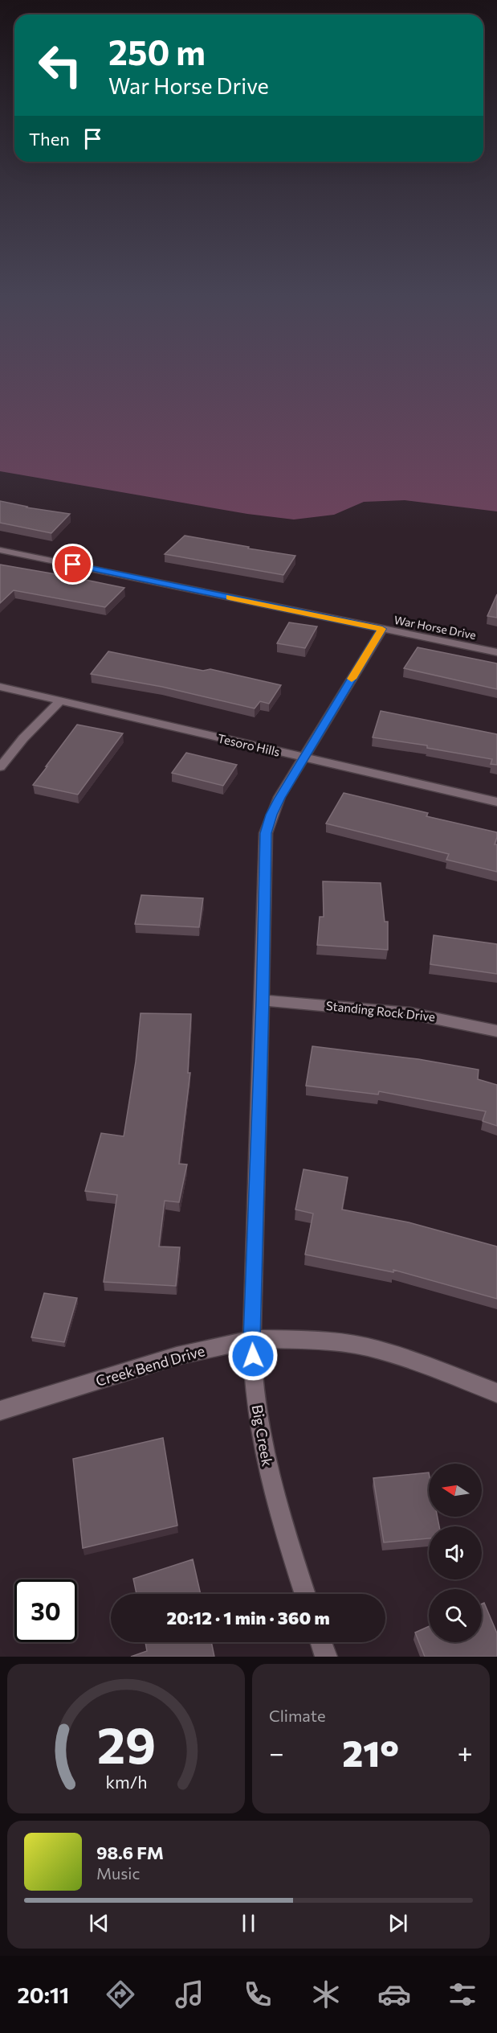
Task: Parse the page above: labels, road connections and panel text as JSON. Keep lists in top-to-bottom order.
{
  "streets": {
    "street": [
      "War Horse Drive",
      "Tesoro Hills",
      "Standing Rock Drive",
      "Creek Bend Drive",
      "Big Creek"
    ]
  },
  "crossings": [
    ["War Horse Drive", "Big Creek"],
    ["Tesoro Hills", "Big Creek"],
    ["Standing Rock Drive", "Big Creek"],
    ["Creek Bend Drive", "Big Creek"]
  ],
  "north": "left",
  "page": {
    "turn": ["250 m", "War Horse Drive"],
    "then": "Then",
    "limit": "30",
    "trip": "20:12 · 1 min · 360 m",
    "tile": "Climate",
    "heat": ["−", "21°", "+"],
    "song": ["98.6 FM", "Music"],
    "tabs": "20:11",
    "gauge": ["29", "km/h"]
  }
}
